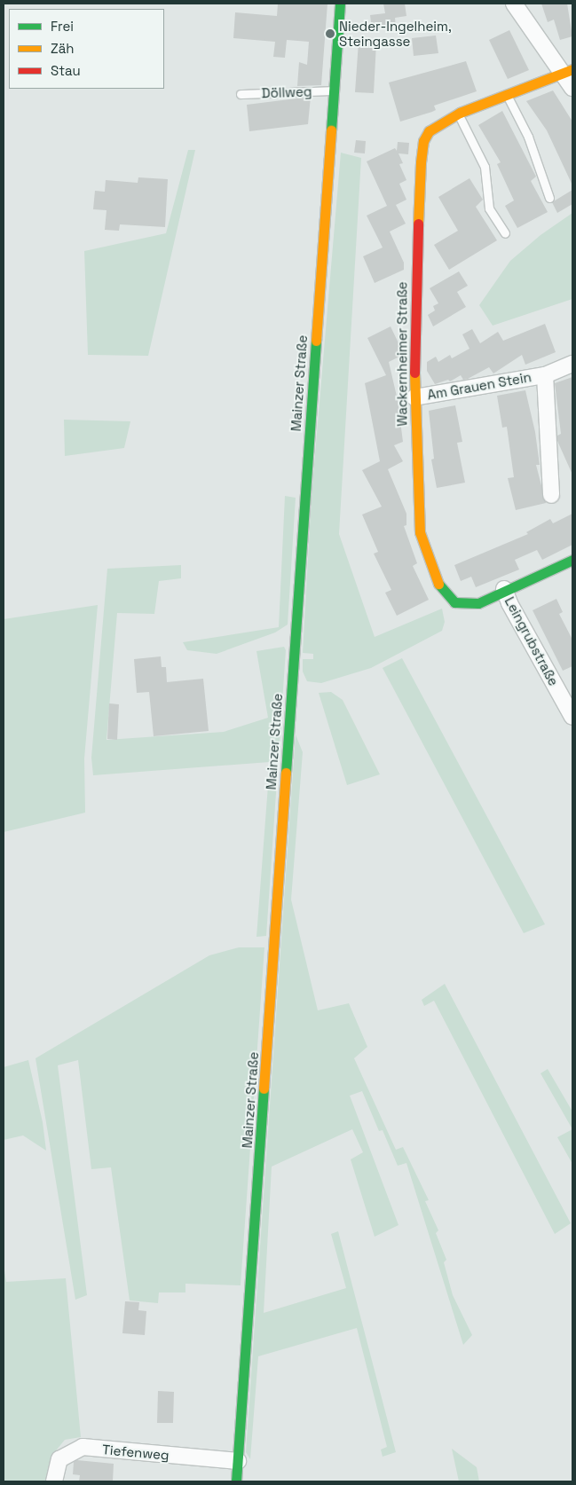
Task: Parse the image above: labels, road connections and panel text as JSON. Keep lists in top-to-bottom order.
{
  "streets": {
    "main road": ["Wackernheimer Straße", "Mainzer Straße"],
    "street": ["Am Grauen Stein", "Leingrubstraße", "Tiefenweg"],
    "lane": ["Döllweg"]
  },
  "crossings": [
    ["Döllweg", "Mainzer Straße"],
    ["Wackernheimer Straße", "Am Grauen Stein"],
    ["Wackernheimer Straße", "Leingrubstraße"],
    ["Mainzer Straße", "Tiefenweg"]
  ],
  "places": ["Nieder-Ingelheim, Steingasse"],
  "legend": ["Frei", "Zäh", "Stau"]
}
